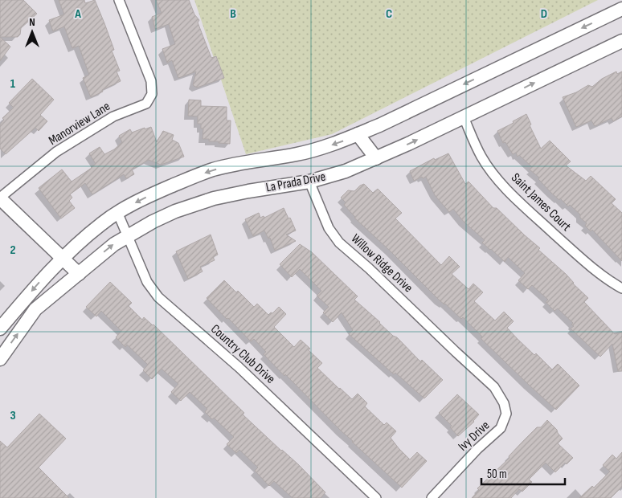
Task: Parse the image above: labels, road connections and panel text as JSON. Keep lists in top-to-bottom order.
{
  "streets": {
    "main road": ["La Prada Drive"],
    "street": [
      "Manorview Lane",
      "Saint James Court",
      "Willow Ridge Drive",
      "Country Club Drive",
      "Ivy Drive"
    ]
  },
  "crossings": [
    ["La Prada Drive", "Saint James Court"],
    ["La Prada Drive", "Willow Ridge Drive"],
    ["La Prada Drive", "Country Club Drive"],
    ["Willow Ridge Drive", "Ivy Drive"]
  ],
  "scale_bar": "50 m",
  "north": "top",
  "grid": {
    "columns": [
      "A",
      "B",
      "C",
      "D"
    ],
    "rows": ["1", "2", "3"]
  }
}
